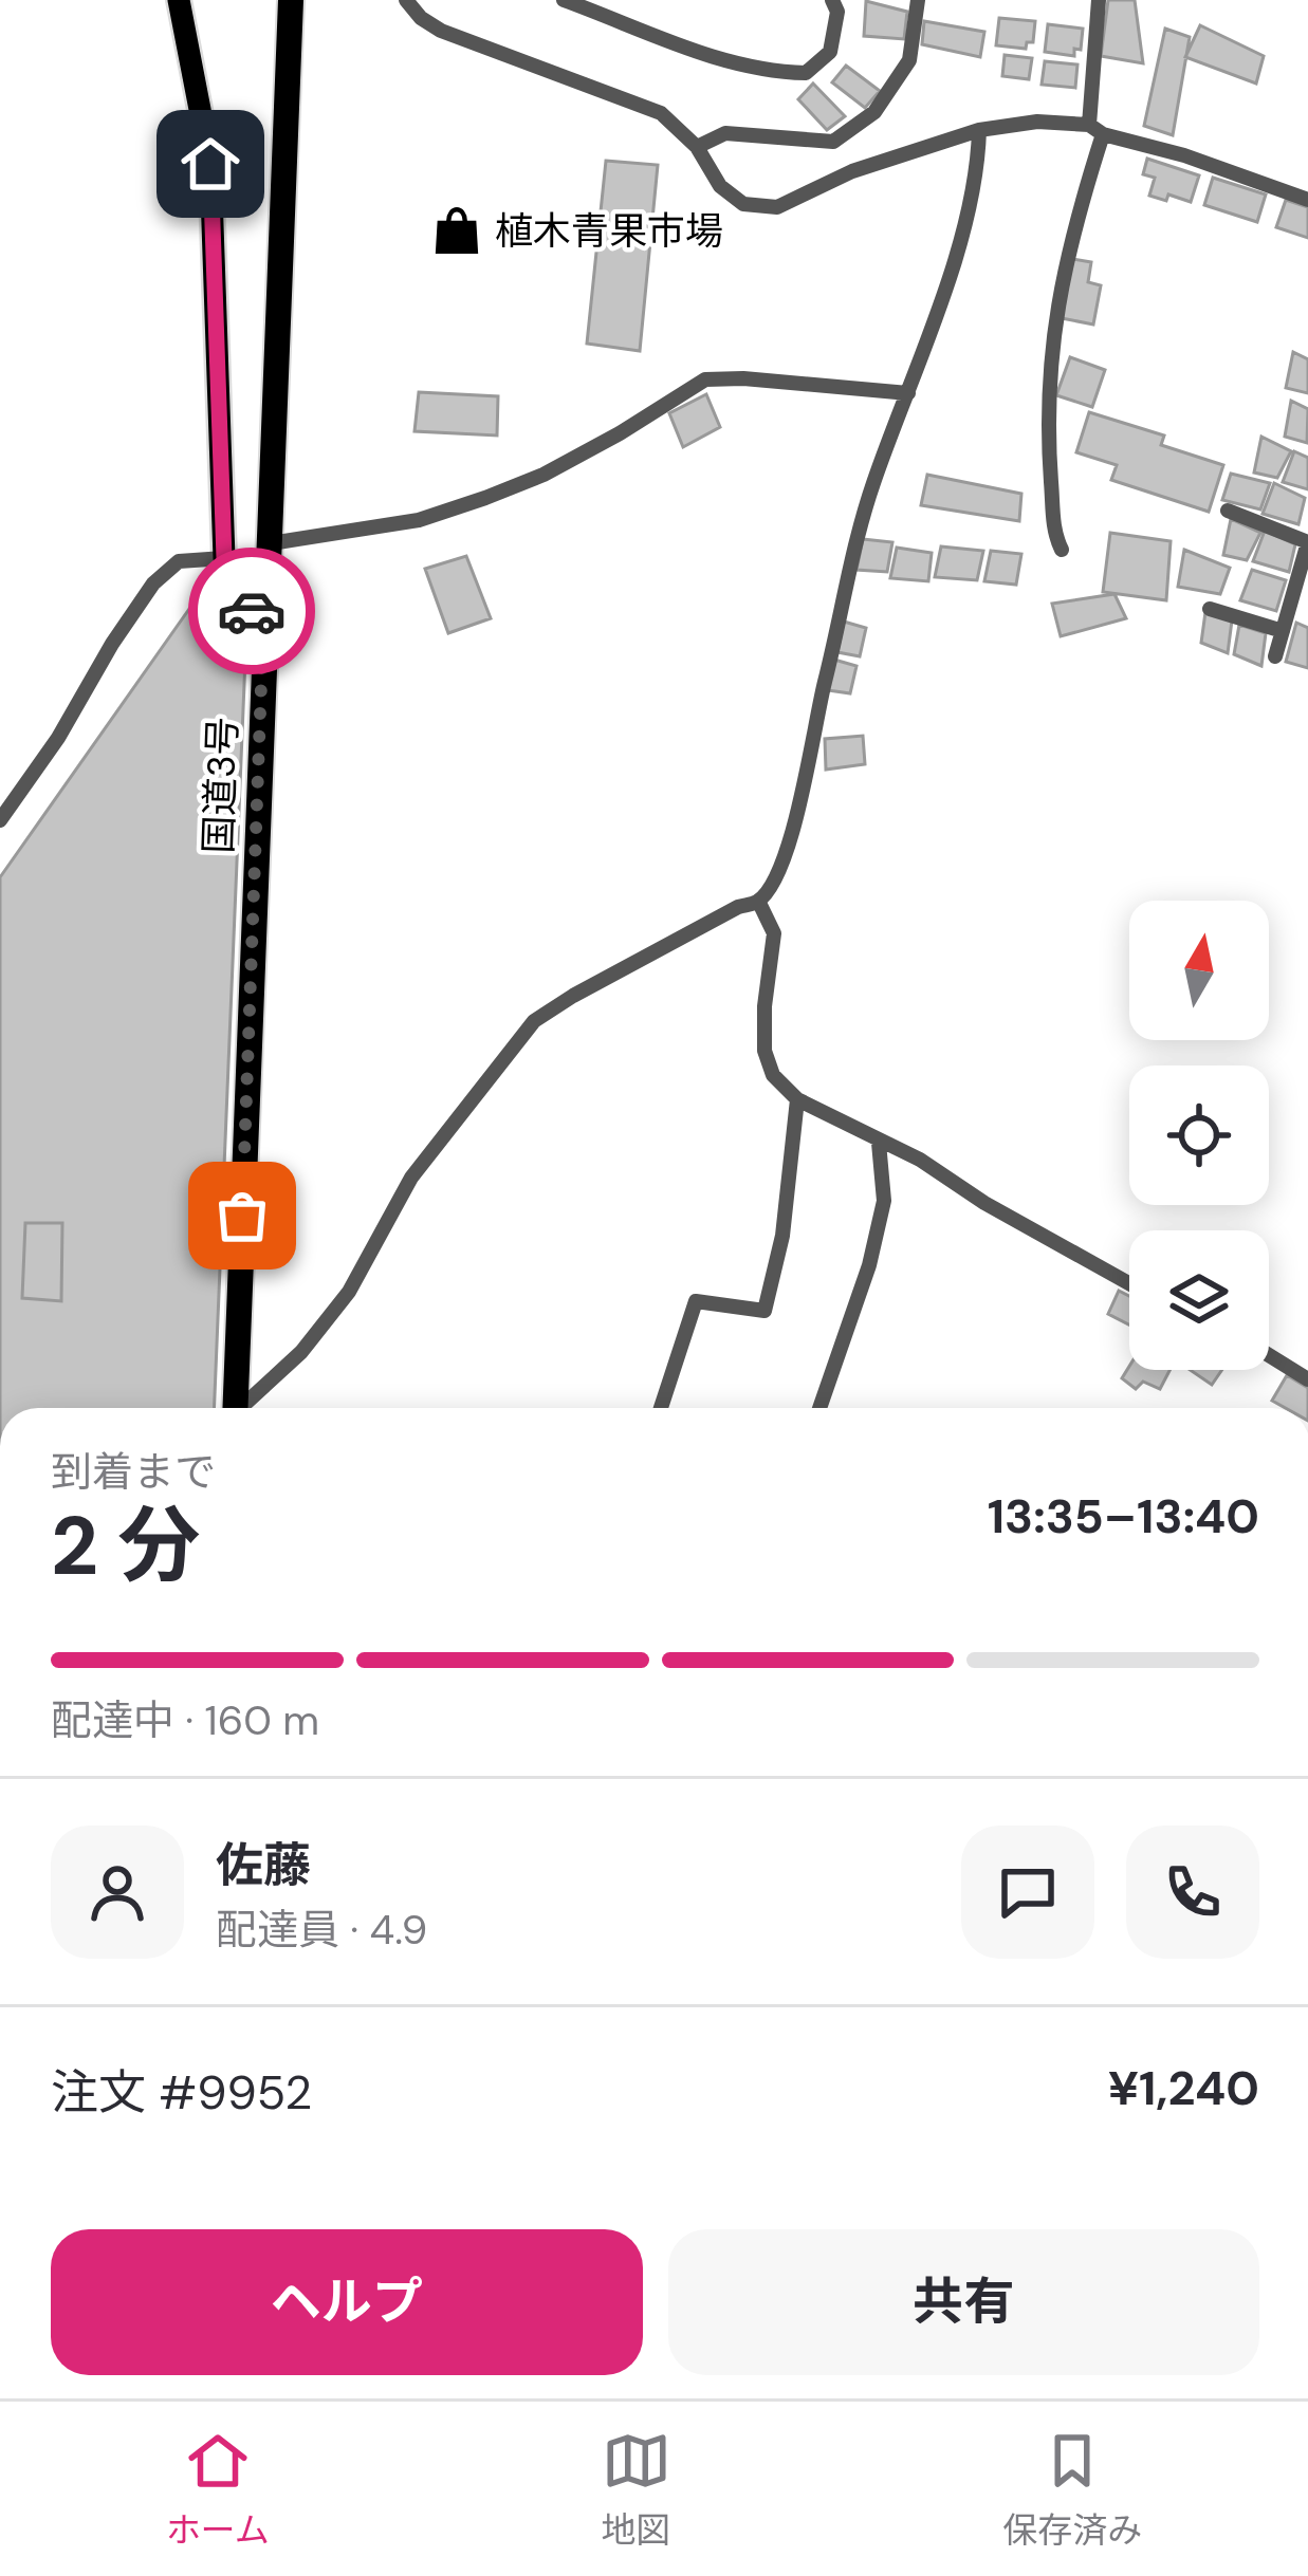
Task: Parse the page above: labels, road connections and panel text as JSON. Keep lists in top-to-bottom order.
{
  "streets": {
    "highway": ["国道3号"]
  },
  "places": {
    "shop": ["植木青果市場"]
  },
  "north": "top",
  "page": {
    "heading": ["2 分", "到着まで", "13:35–13:40"],
    "panel": [
      "佐藤",
      "配達員 · 4.9",
      "注文 #9952",
      "¥1,240"
    ],
    "bar": "配達中 · 160 m",
    "buttons": ["ヘルプ", "共有"],
    "tabs": ["ホーム", "地図", "保存済み"]
  }
}
